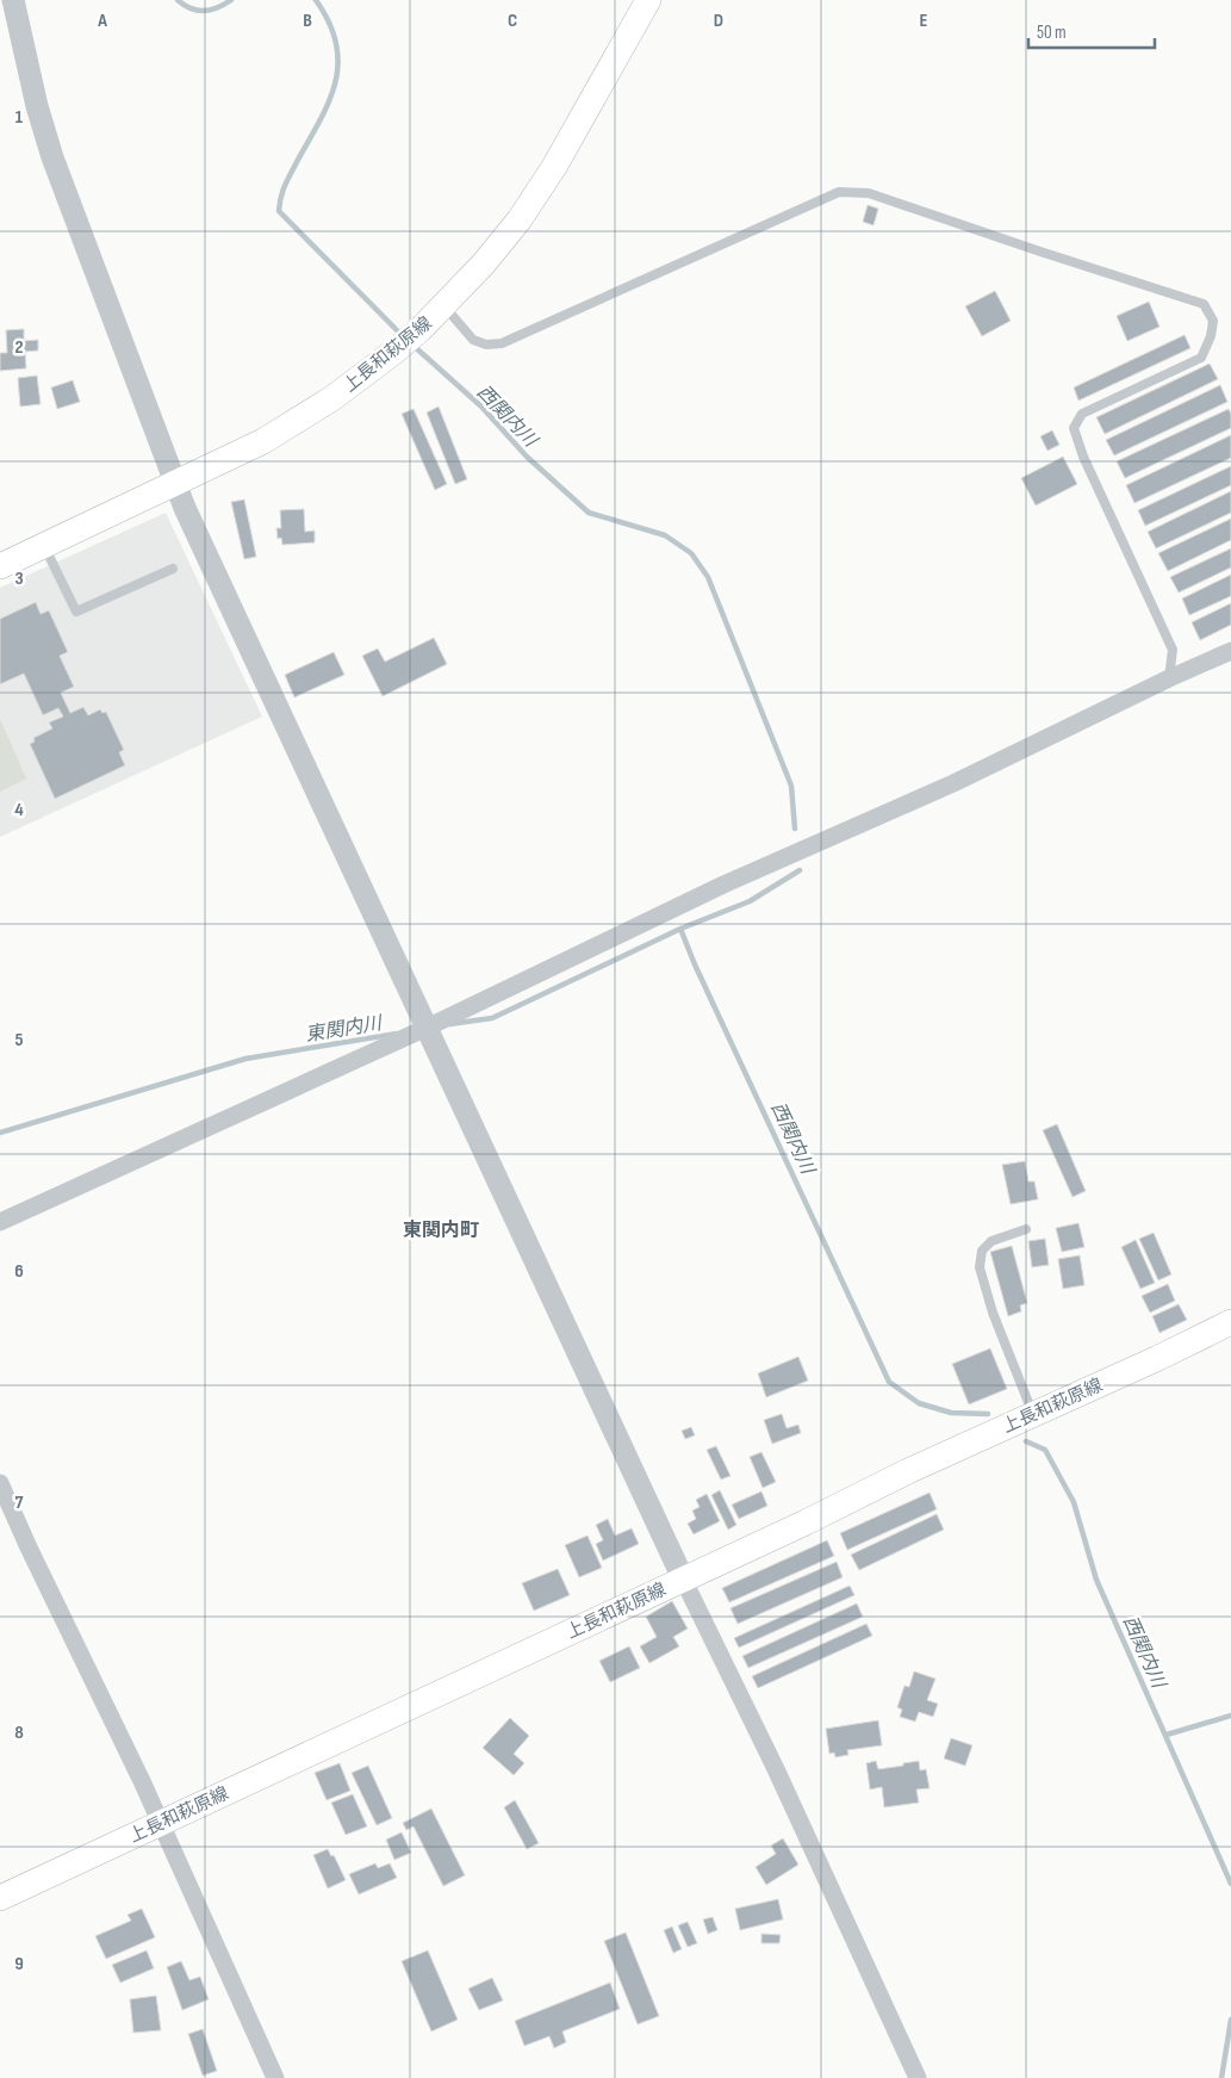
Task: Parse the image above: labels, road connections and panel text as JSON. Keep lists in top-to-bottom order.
{
  "streets": {
    "main road": ["上長和萩原線"]
  },
  "districts": ["東関内町"],
  "water": ["西関内川", "東関内川"],
  "scale_bar": "50 m",
  "grid": {
    "columns": [
      "A",
      "B",
      "C",
      "D",
      "E"
    ],
    "rows": [
      "1",
      "2",
      "3",
      "4",
      "5",
      "6",
      "7",
      "8",
      "9"
    ]
  }
}
